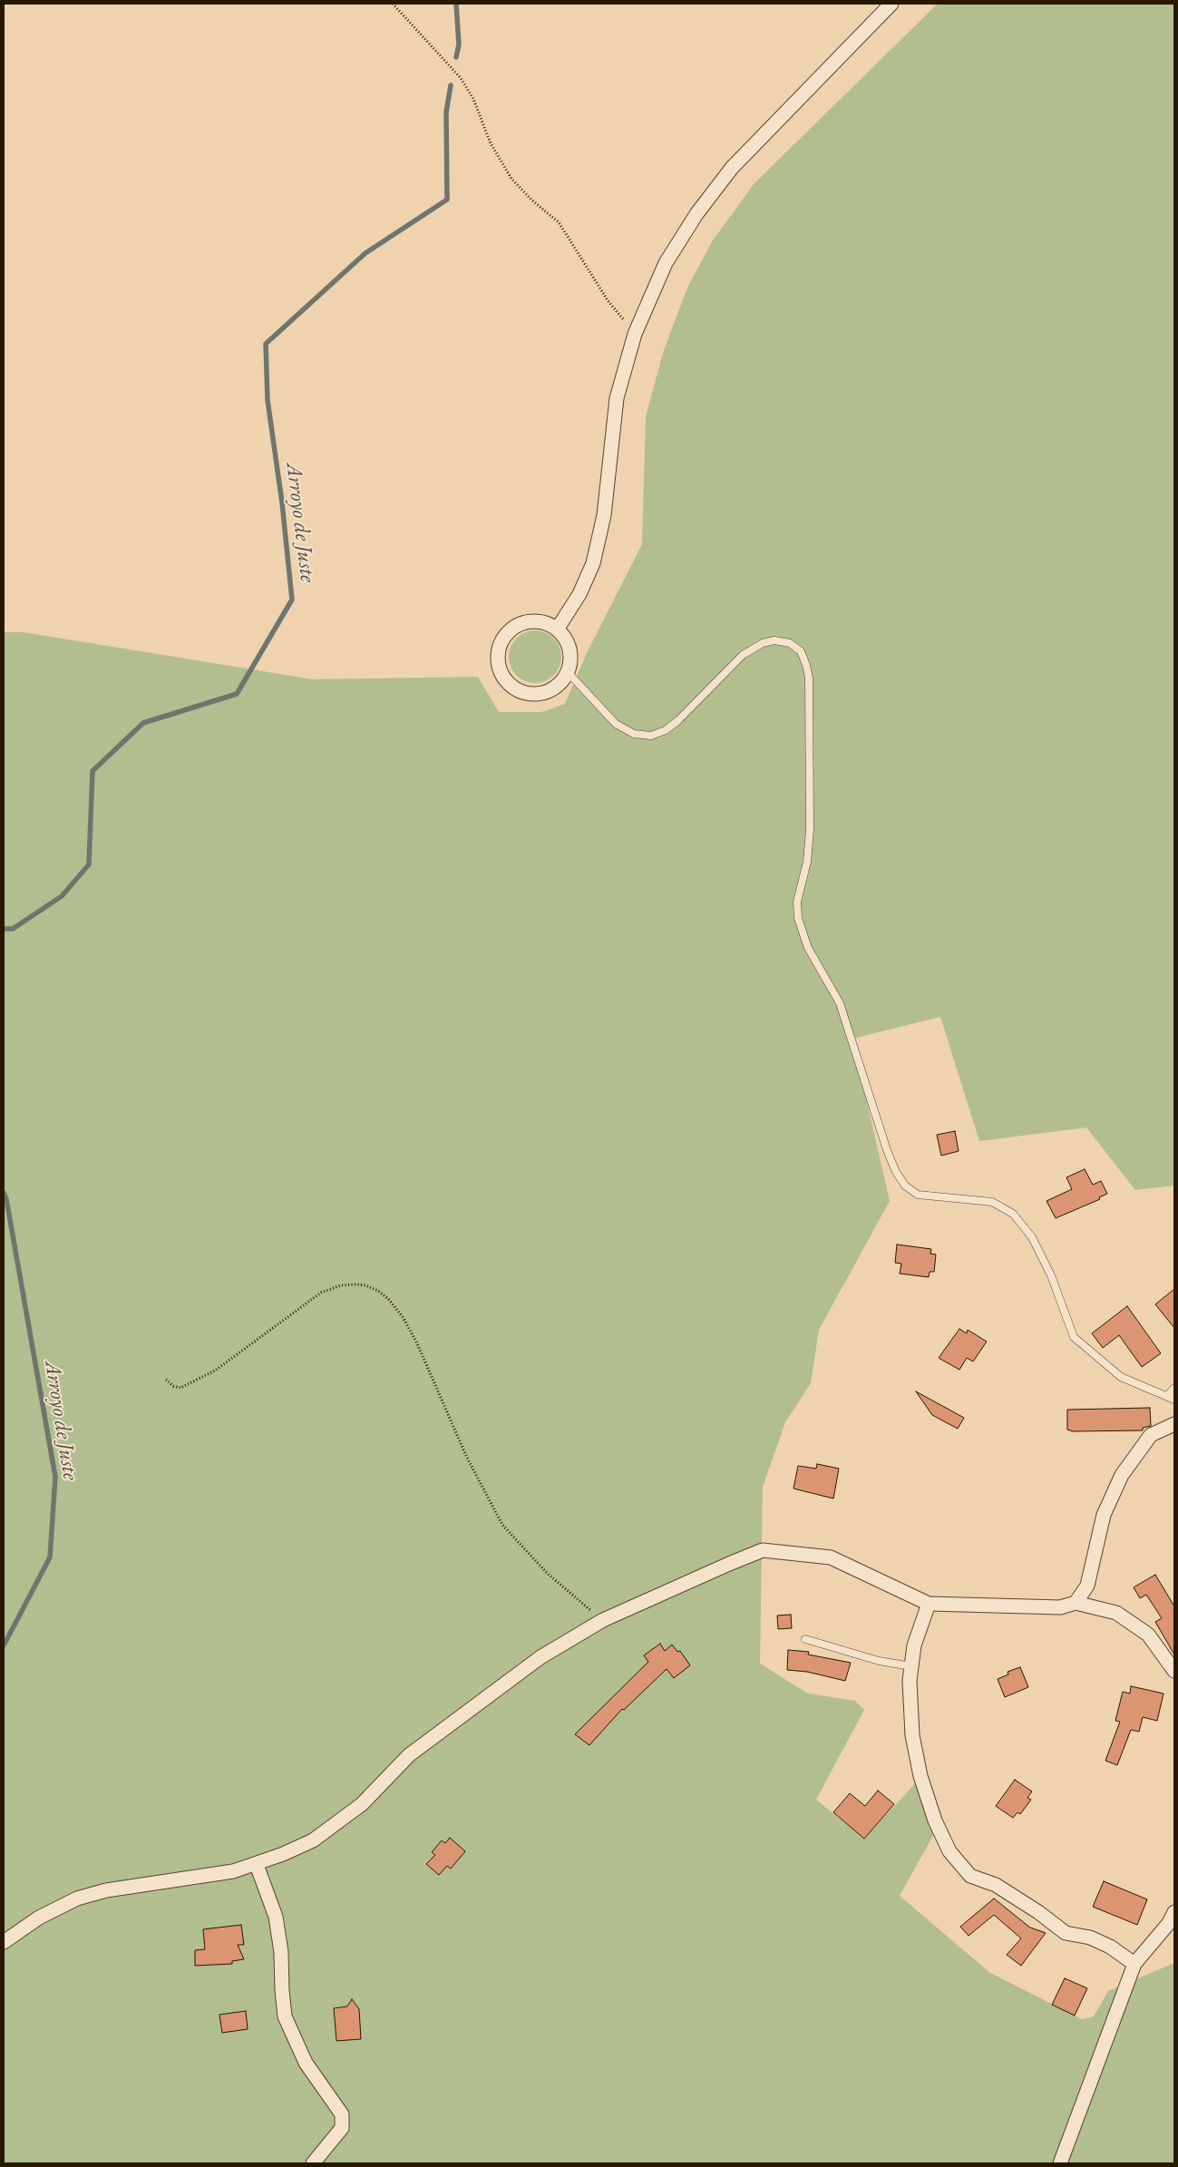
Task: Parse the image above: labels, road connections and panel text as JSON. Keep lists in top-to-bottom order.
{
  "water": ["Arroyo de Juste"]
}
